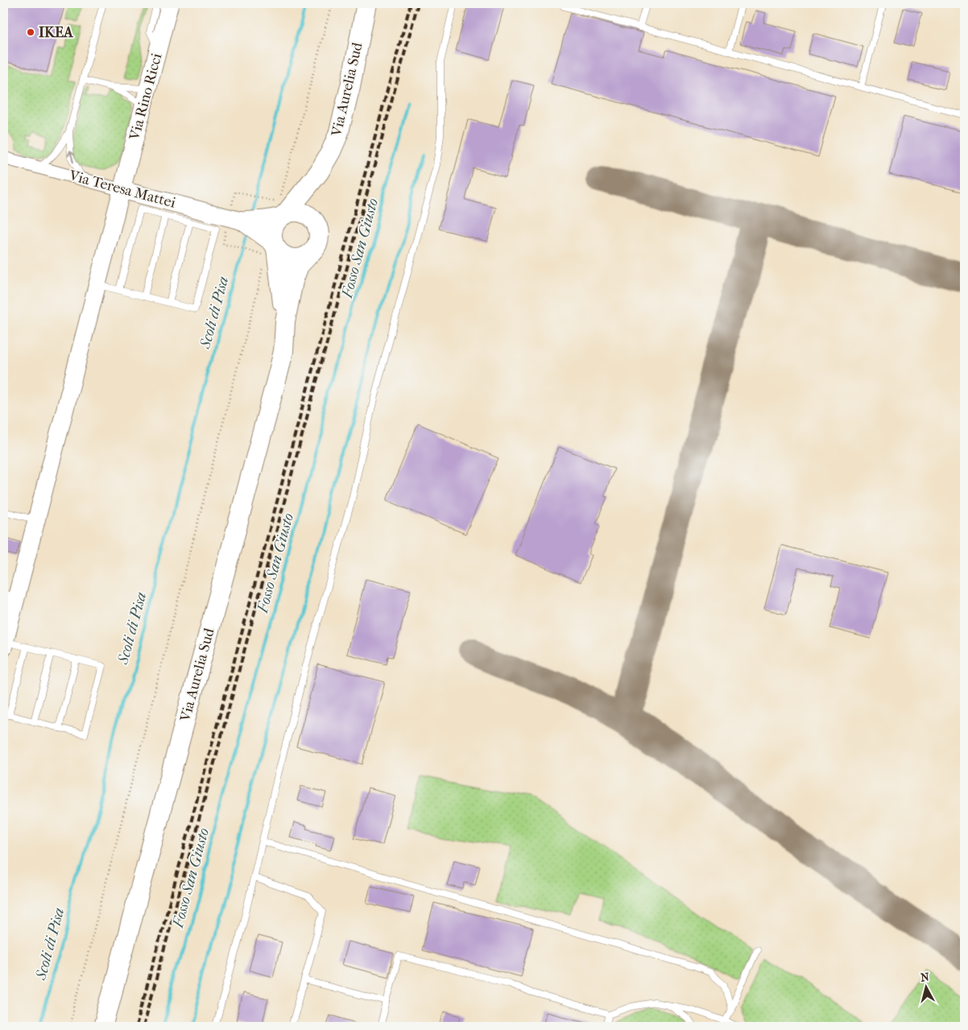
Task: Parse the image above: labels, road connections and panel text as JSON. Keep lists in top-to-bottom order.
{
  "streets": {
    "main road": ["Via Aurelia Sud"],
    "street": ["Via Rino Ricci", "Via Teresa Mattei"]
  },
  "crossings": [
    ["Via Rino Ricci", "Via Teresa Mattei"]
  ],
  "water": ["Fosso San Giusto", "Scoli di Pisa"],
  "places": ["IKEA"],
  "north": "top"
}
